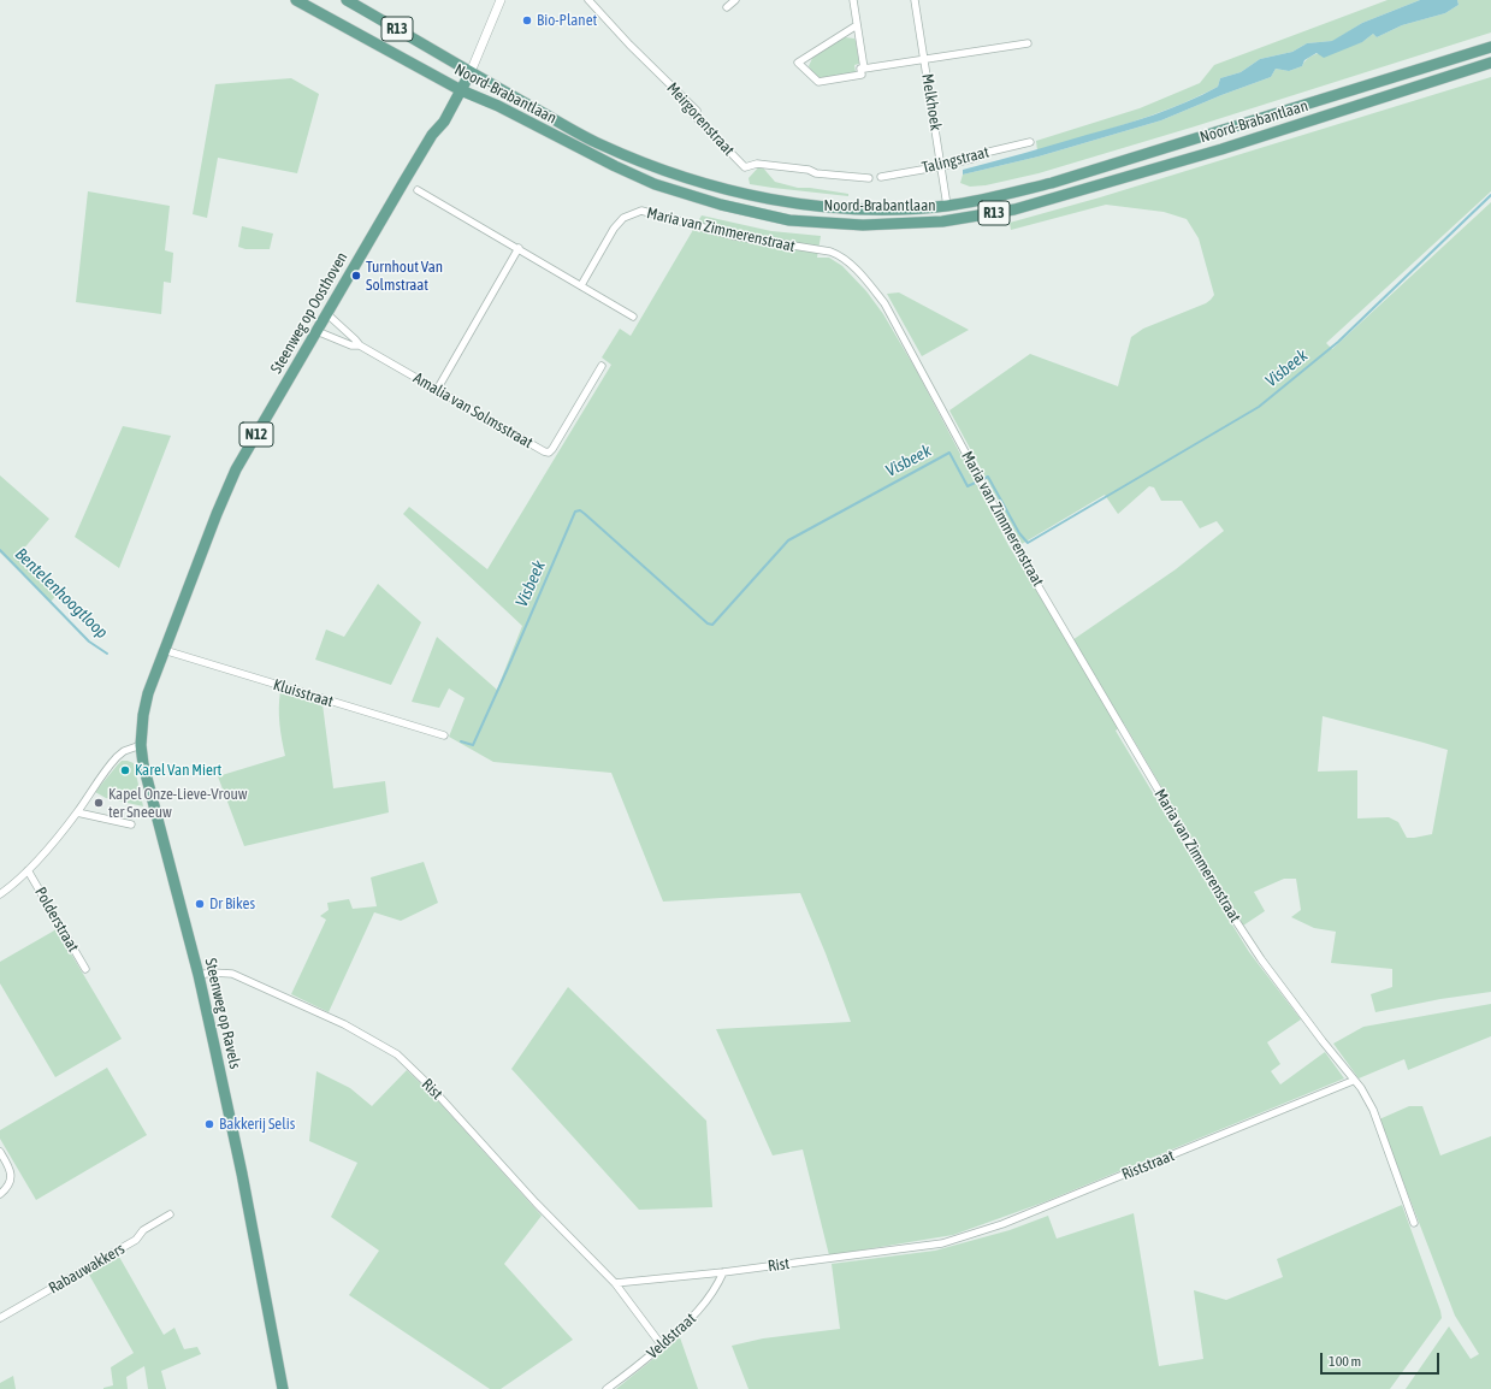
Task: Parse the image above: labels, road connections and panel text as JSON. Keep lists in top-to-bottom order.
{
  "streets": {
    "main road": [
      "R13",
      "Noord-Brabantlaan",
      "Steenweg op Oosthoven",
      "N12",
      "Steenweg op Ravels"
    ],
    "street": [
      "Melkhoek",
      "Meirgorenstraat",
      "Talingstraat",
      "Maria van Zimmerenstraat",
      "Amalia van Solmsstraat",
      "Kluisstraat",
      "Polderstraat",
      "Rist",
      "Riststraat",
      "Rabauwakkers",
      "Veldstraat"
    ]
  },
  "crossings": [
    ["Noord-Brabantlaan", "Melkhoek"],
    ["Noord-Brabantlaan", "Steenweg op Oosthoven"],
    ["Melkhoek", "Talingstraat"],
    ["Maria van Zimmerenstraat", "Riststraat"],
    ["Steenweg op Oosthoven", "Amalia van Solmsstraat"],
    ["Steenweg op Oosthoven", "Kluisstraat"],
    ["Steenweg op Oosthoven", "Steenweg op Ravels"],
    ["Kluisstraat", "Steenweg op Ravels"],
    ["Polderstraat", "Steenweg op Ravels"],
    ["Steenweg op Ravels", "Rist"],
    ["Rist", "Riststraat"],
    ["Rist", "Veldstraat"]
  ],
  "water": ["Visbeek", "Bentelenhoogtloop"],
  "places": [
    "Bio-Planet",
    "Turnhout Van Solmstraat",
    "Karel Van Miert",
    "Kapel Onze-Lieve-Vrouw ter Sneeuw",
    "Dr Bikes",
    "Bakkerij Selis"
  ],
  "scale_bar": "100 m"
}
